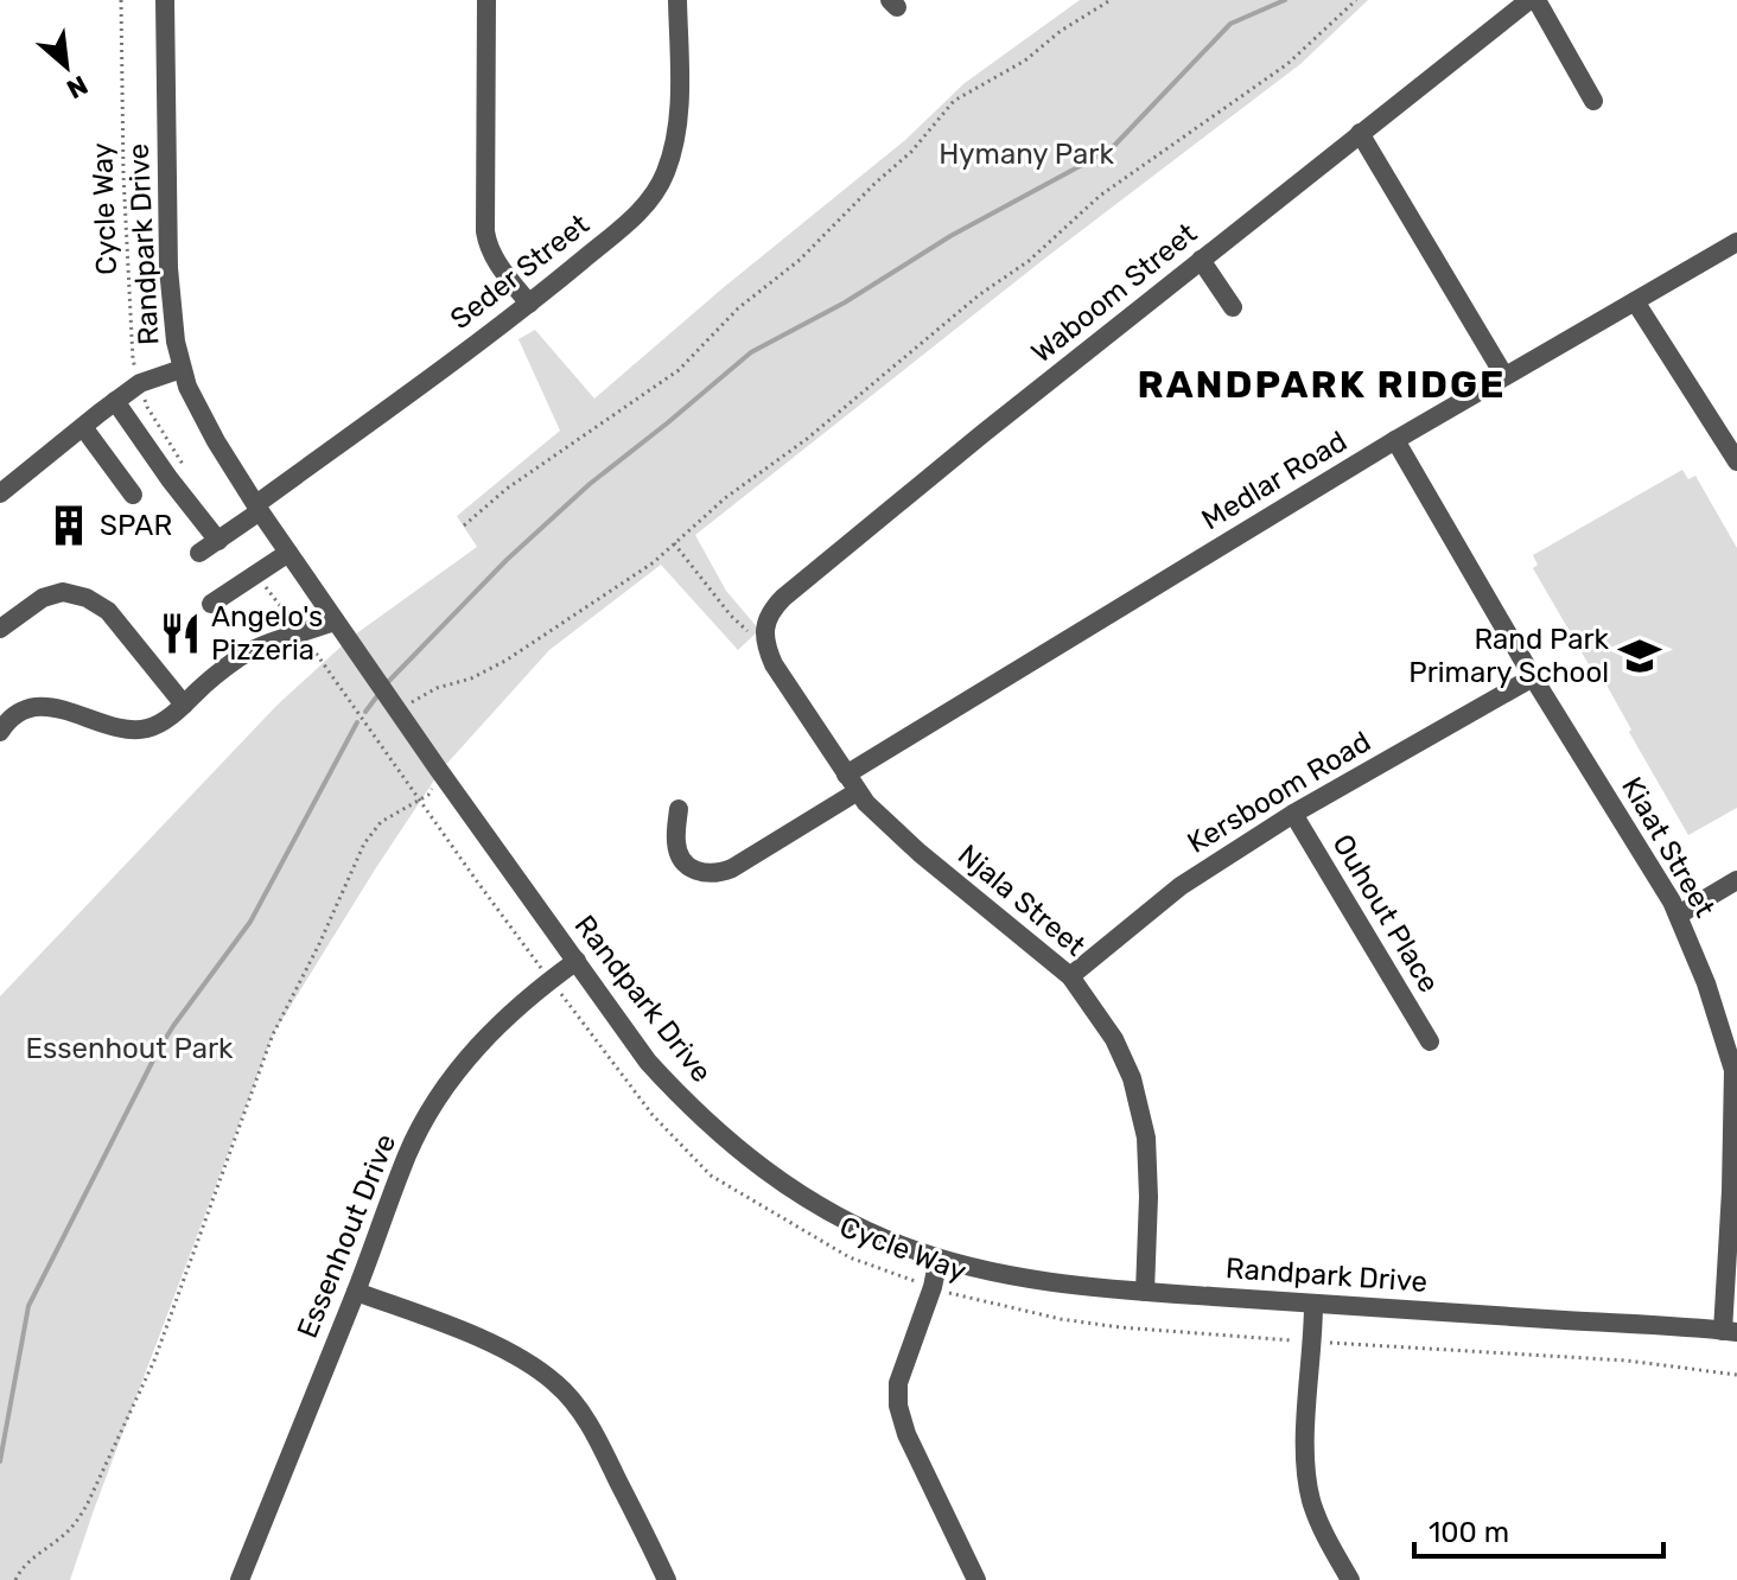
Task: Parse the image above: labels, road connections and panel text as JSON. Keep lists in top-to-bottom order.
{
  "streets": {
    "street": [
      "Randpark Drive",
      "Seder Street",
      "Waboom Street",
      "Medlar Road",
      "Kersboom Road",
      "Kiaat Street",
      "Njala Street",
      "Ouhout Place",
      "Essenhout Drive"
    ],
    "path": ["Cycle Way"]
  },
  "crossings": [
    ["Cycle Way", "Essenhout Drive"],
    ["Randpark Drive", "Seder Street"],
    ["Randpark Drive", "Kiaat Street"],
    ["Randpark Drive", "Njala Street"],
    ["Randpark Drive", "Essenhout Drive"],
    ["Waboom Street", "Njala Street"],
    ["Medlar Road", "Kiaat Street"],
    ["Medlar Road", "Njala Street"],
    ["Kersboom Road", "Kiaat Street"],
    ["Kersboom Road", "Njala Street"],
    ["Kersboom Road", "Ouhout Place"]
  ],
  "districts": ["RANDPARK RIDGE"],
  "parks": ["Hymany Park", "Essenhout Park"],
  "places": {
    "building": ["SPAR"],
    "restaurant": ["Angelo's Pizzeria"],
    "school or university": ["Rand Park Primary School"]
  },
  "scale_bar": "100 m",
  "north": "bottom right"
}
